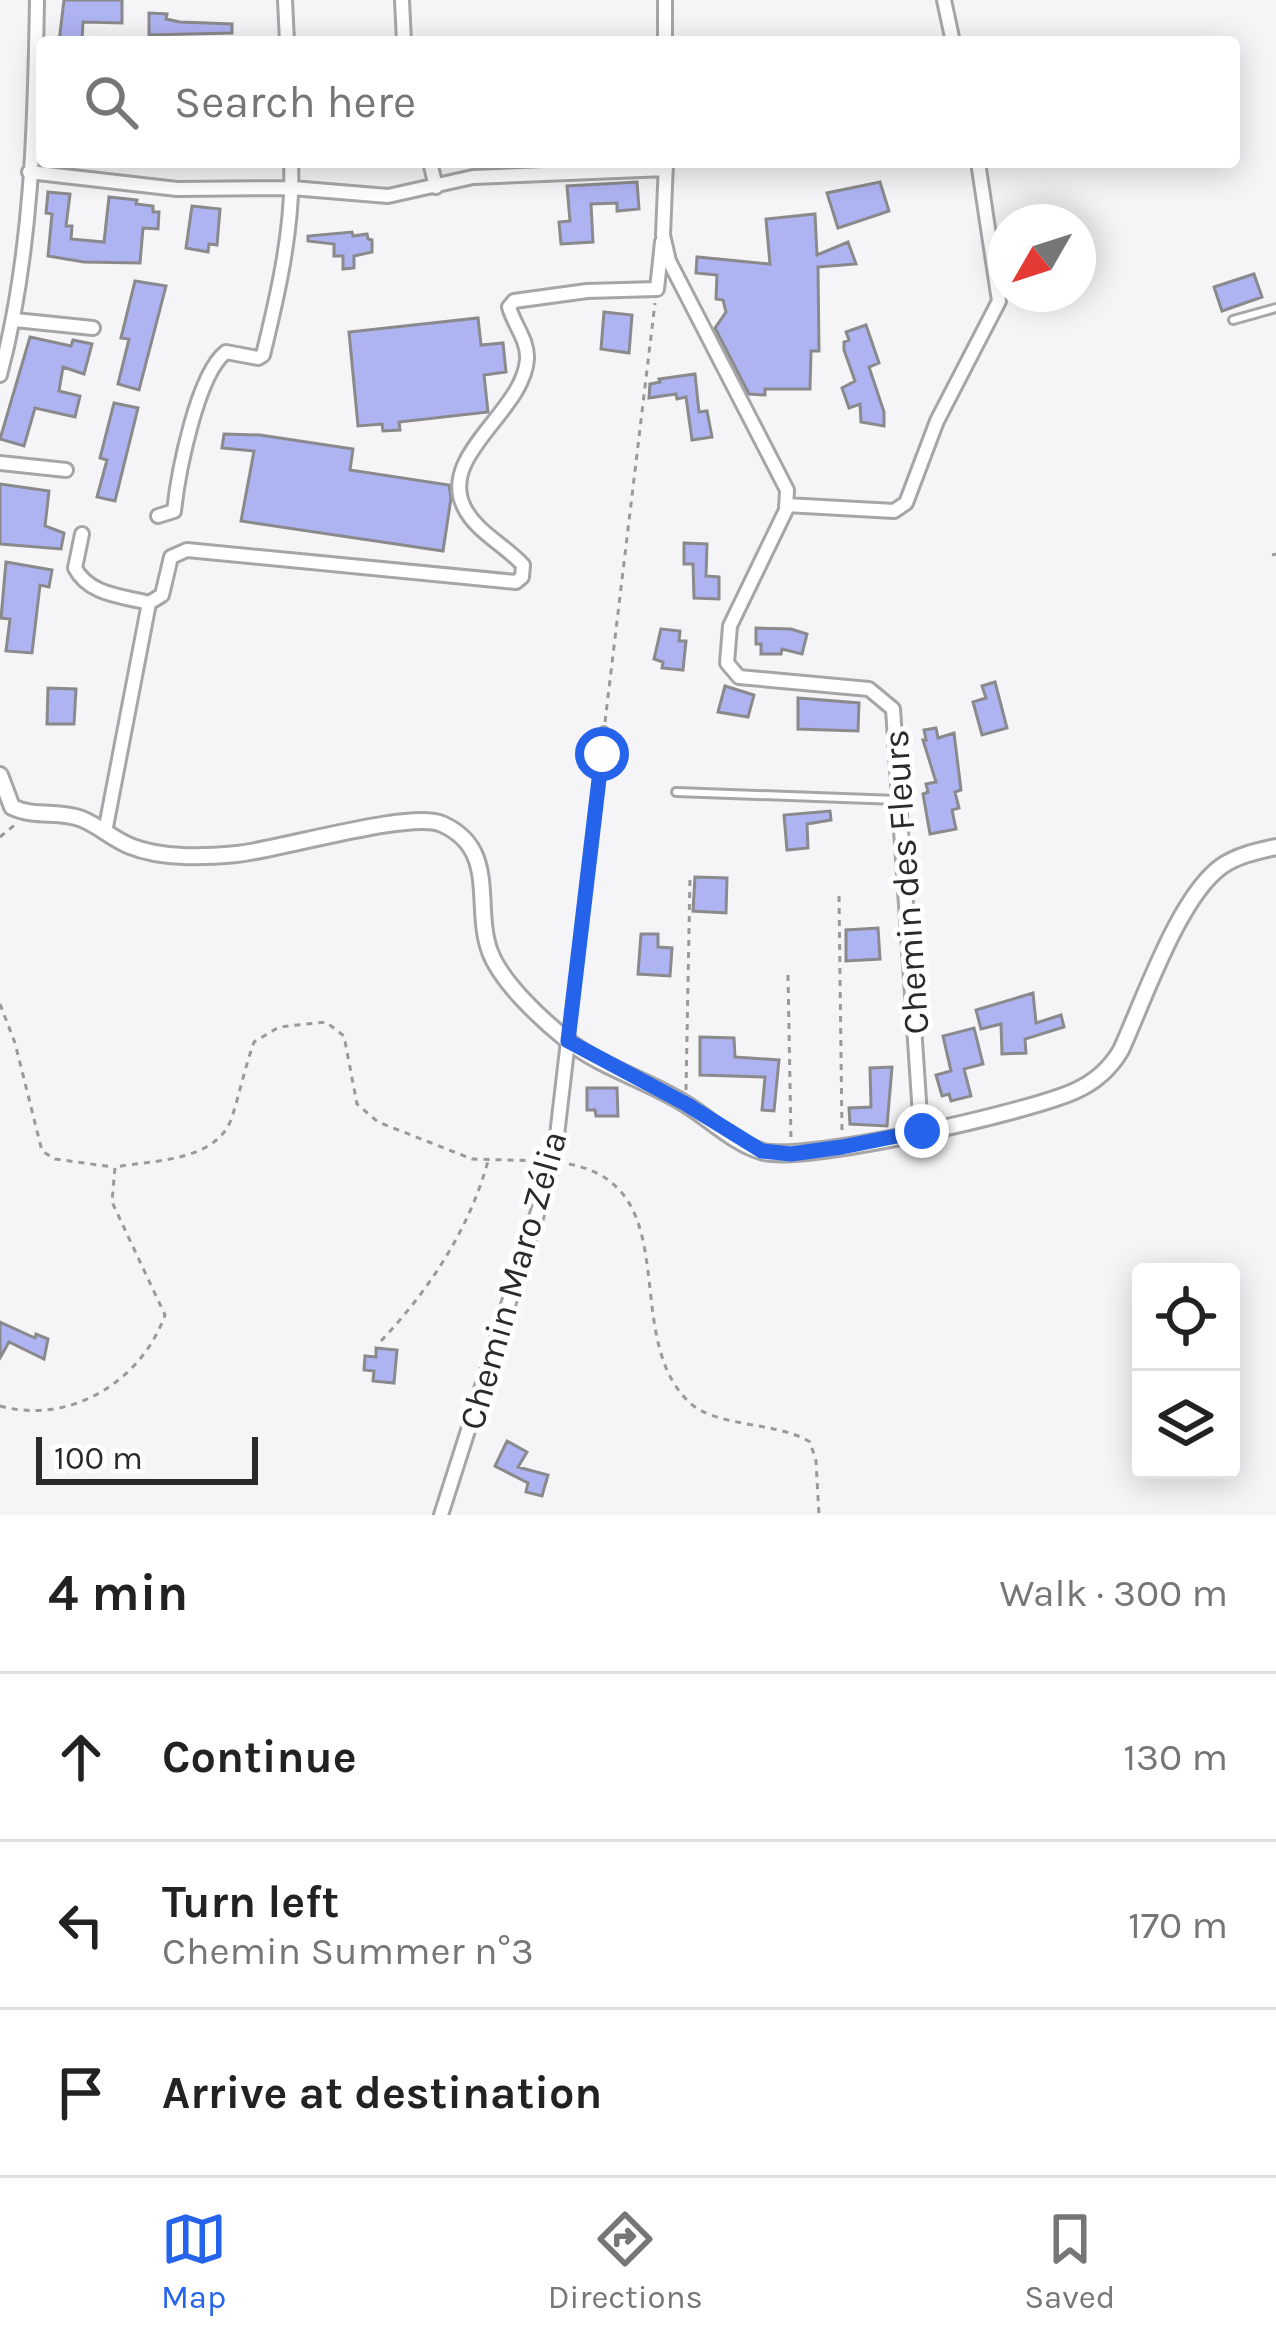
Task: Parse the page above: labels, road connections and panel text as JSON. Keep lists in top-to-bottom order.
{
  "streets": {
    "street": ["Chemin des Fleurs", "Chemin Maro Zélia"]
  },
  "scale_bar": "100 m",
  "north": "bottom left",
  "page": {
    "search": "Search here",
    "scale": "100 m",
    "heading": ["4 min", "Walk · 300 m"],
    "list": [
      ["Continue", "130 m"],
      ["Turn left", "Chemin Summer n°3", "170 m"],
      "Arrive at destination"
    ],
    "nav": ["Map", "Directions", "Saved"]
  }
}
